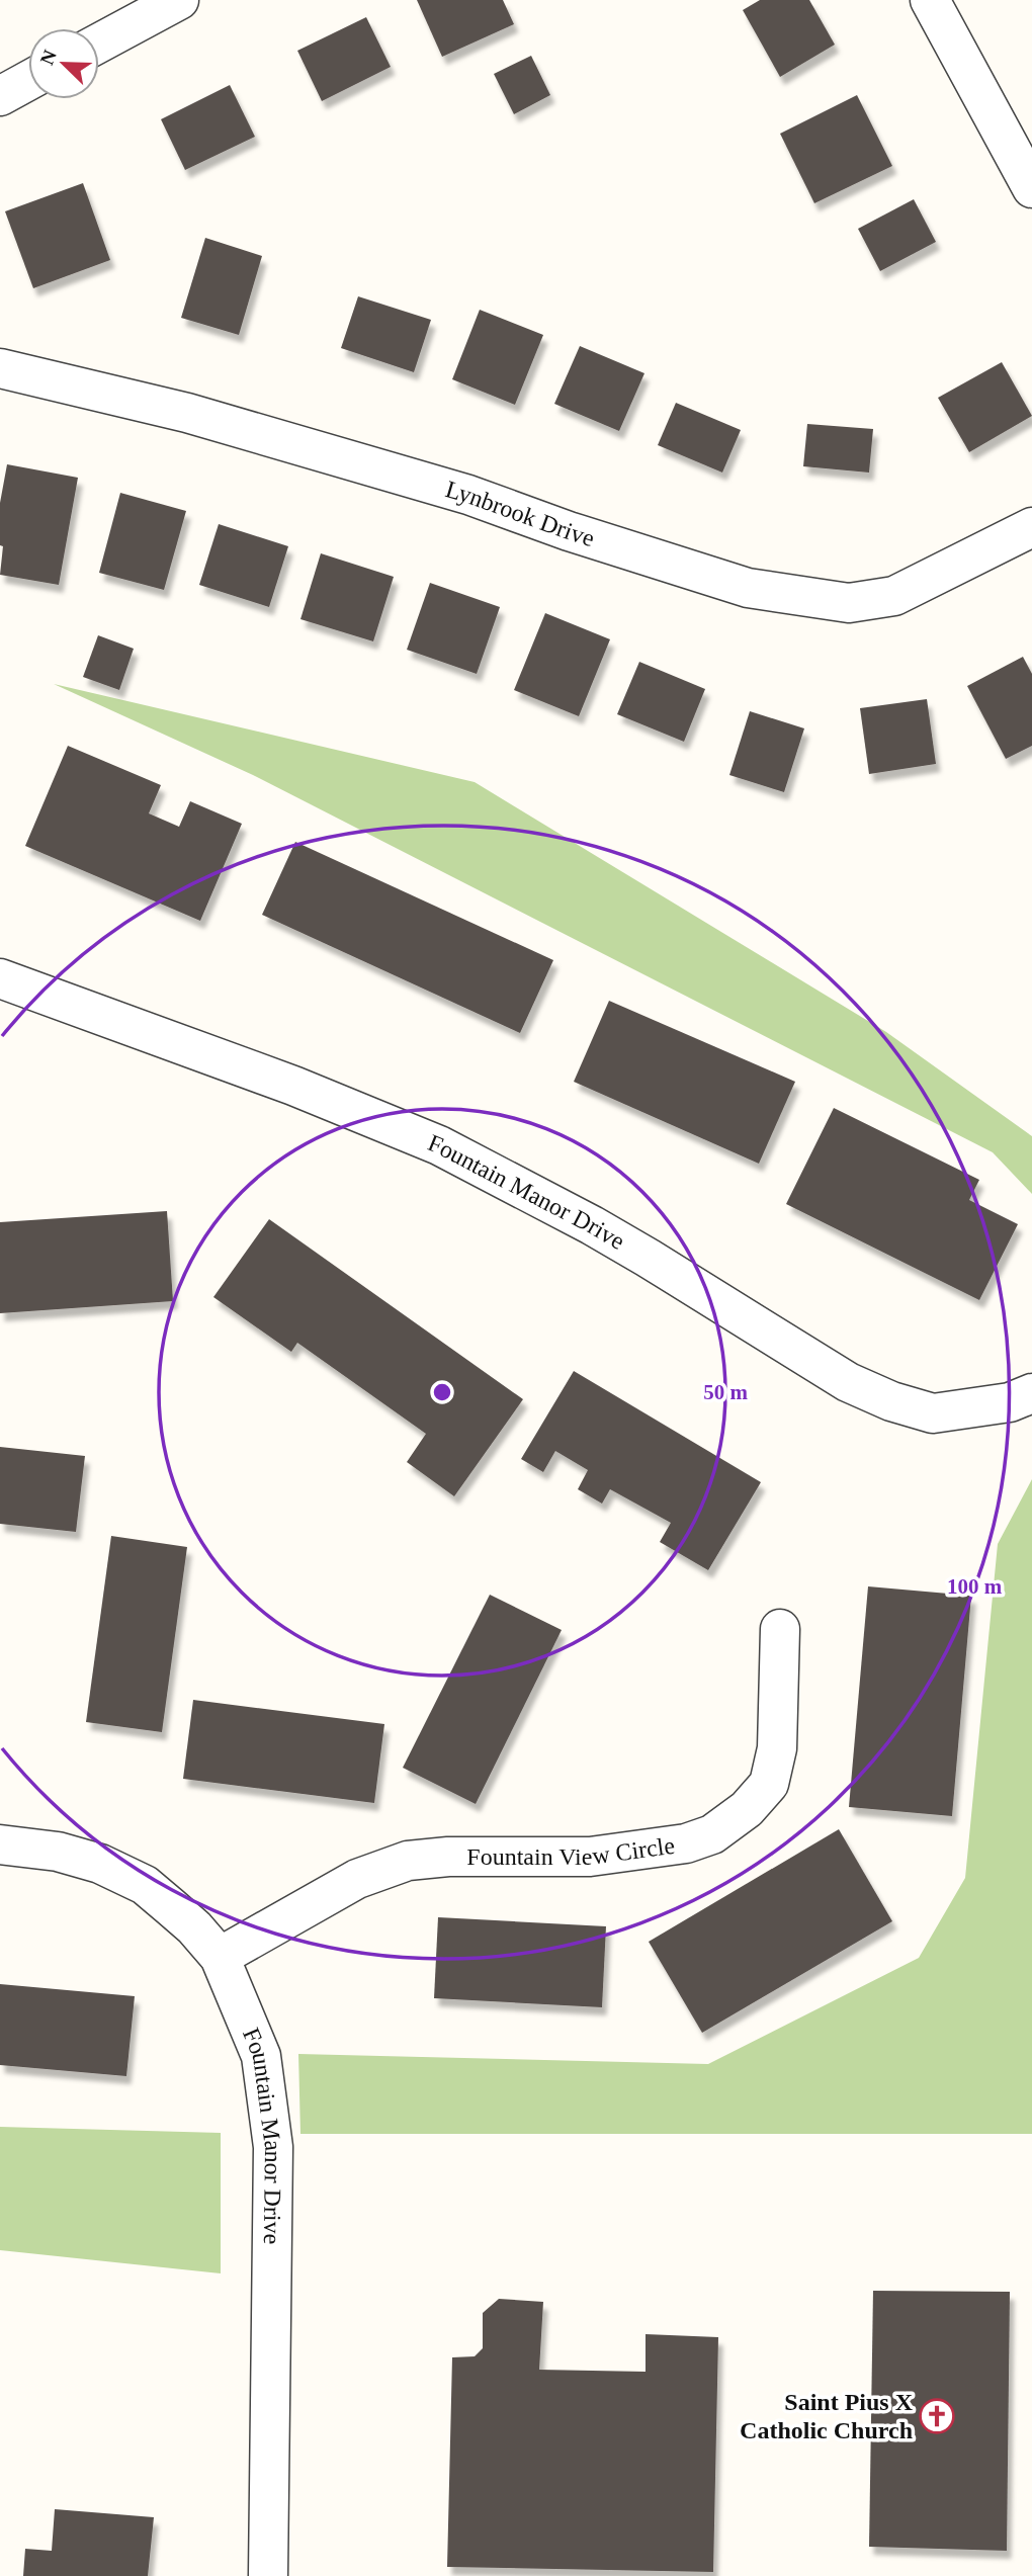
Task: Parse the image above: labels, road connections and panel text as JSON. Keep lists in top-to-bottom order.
{
  "streets": {
    "street": ["Lynbrook Drive", "Fountain Manor Drive", "Fountain View Circle"]
  },
  "crossings": [
    ["Fountain Manor Drive", "Fountain View Circle"]
  ],
  "places": {
    "church": ["Saint Pius X Catholic Church"]
  },
  "north": "top left",
  "rings": ["50 m", "100 m"]
}
